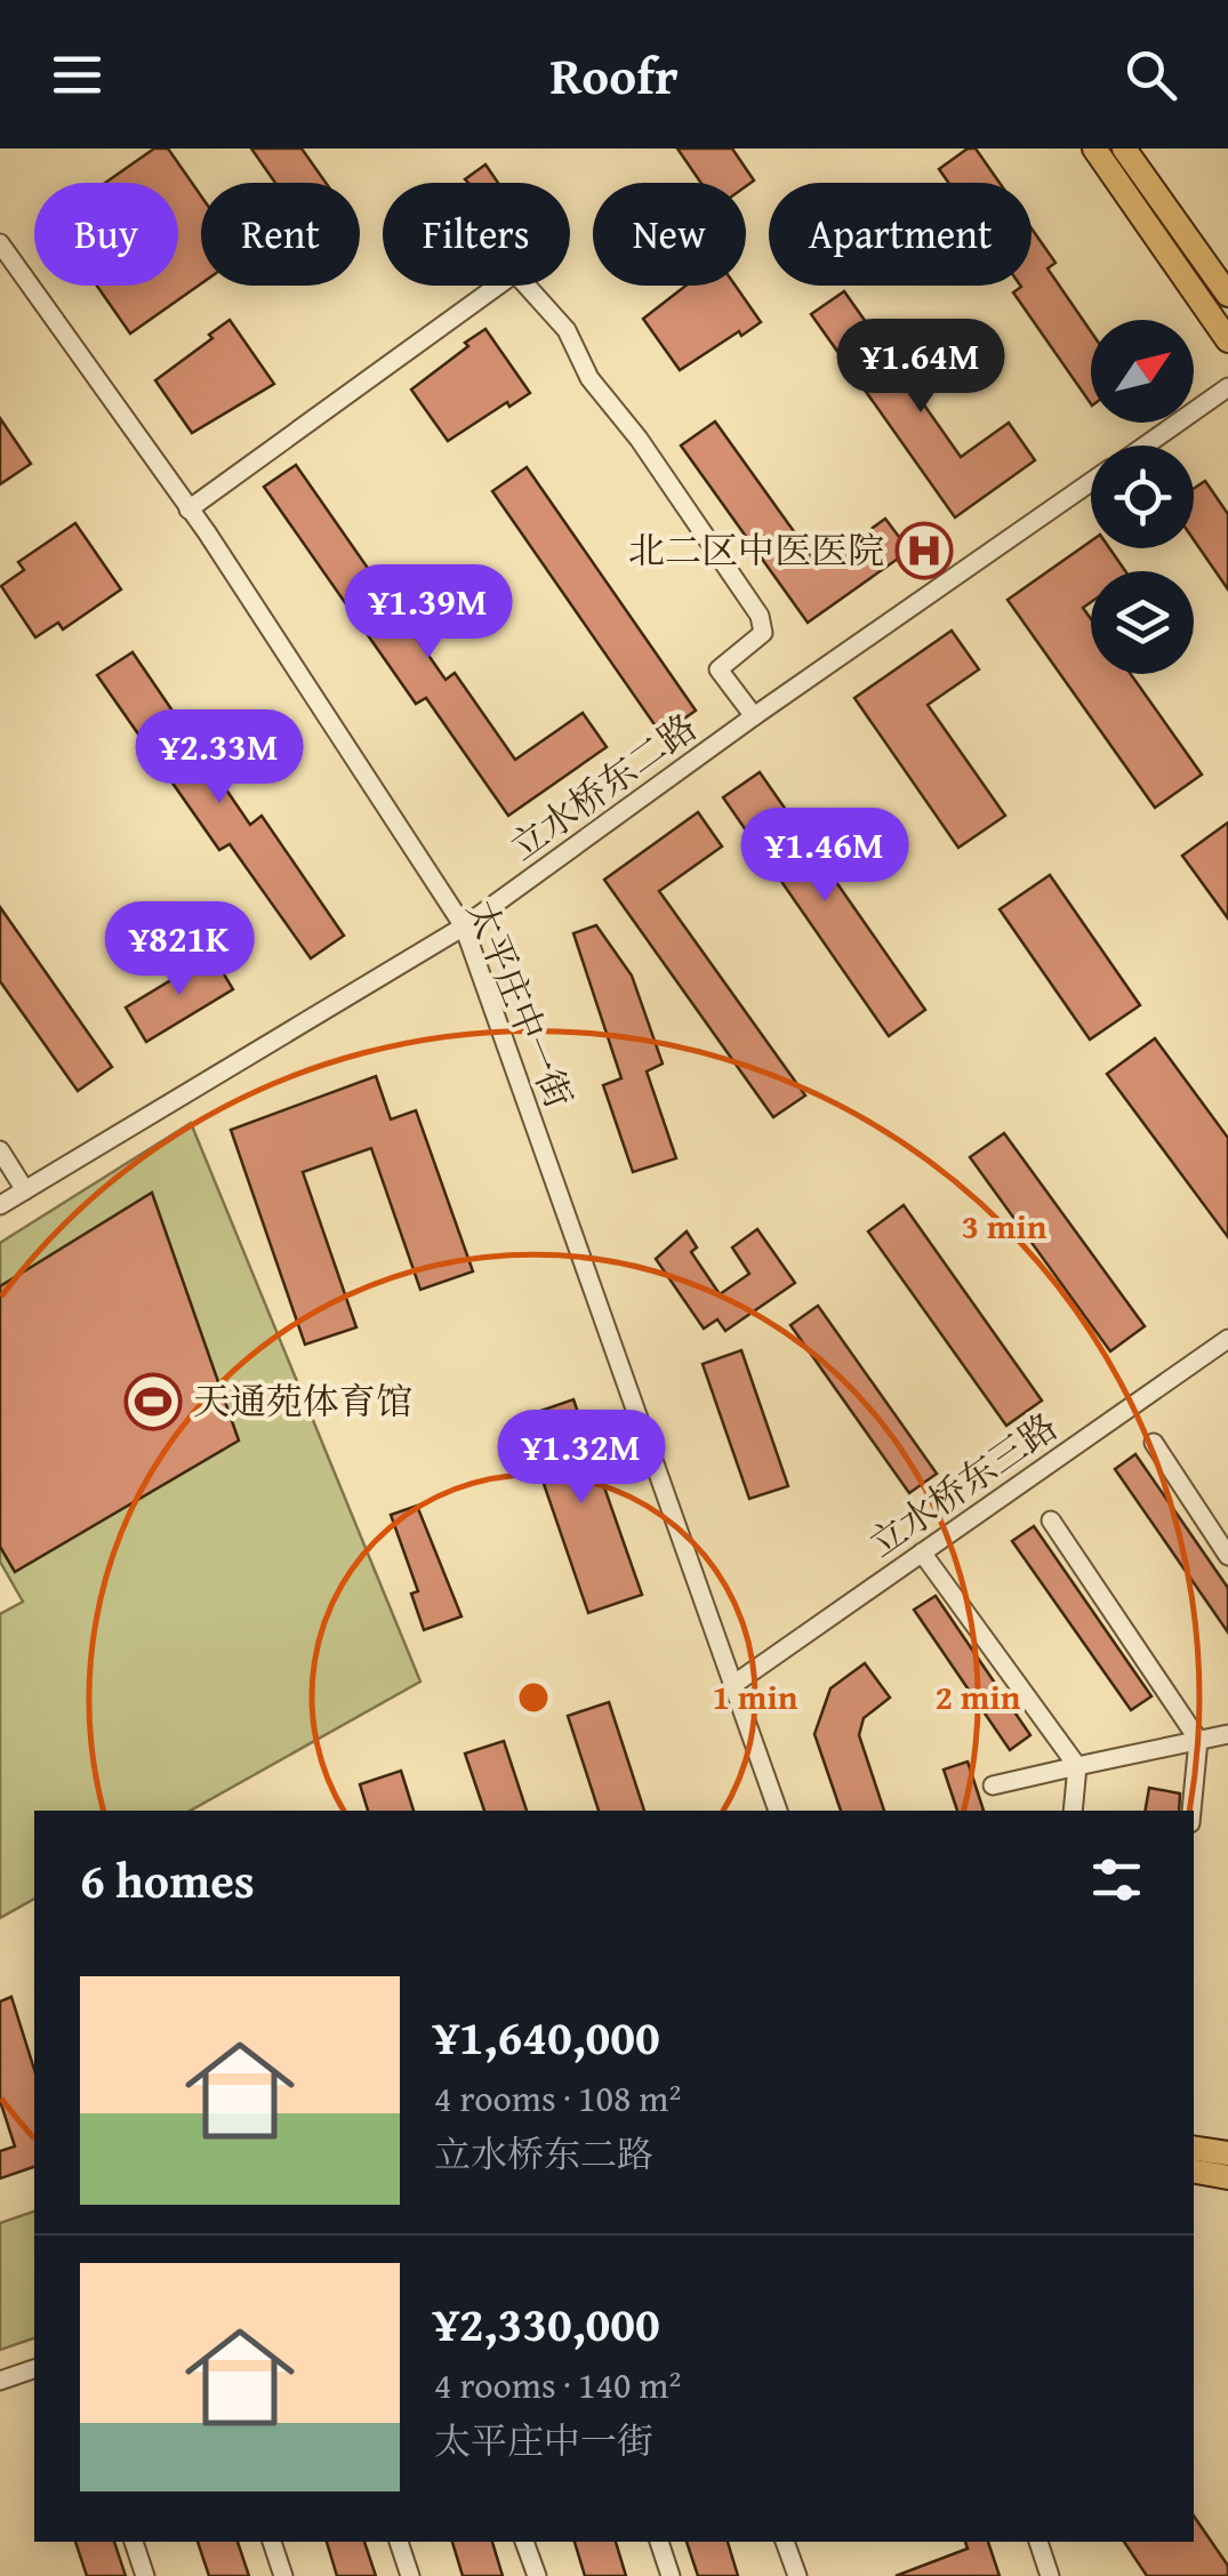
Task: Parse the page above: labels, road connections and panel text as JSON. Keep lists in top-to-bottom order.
{
  "streets": {
    "street": ["立水桥东二路", "太平庄中一街", "立水桥东三路"]
  },
  "crossings": [
    ["立水桥东二路", "太平庄中一街"],
    ["太平庄中一街", "立水桥东三路"]
  ],
  "places": {
    "hospital": ["北二区中医医院"],
    "sports": ["天通苑体育馆"]
  },
  "north": "top right",
  "page": {
    "header": "Roofr",
    "chip": [
      "Buy",
      "Rent",
      "Filters",
      "New",
      "Apartment"
    ],
    "price": [
      "¥1.64M",
      "¥1.39M",
      "¥2.33M",
      "¥1.46M",
      "¥821K",
      "¥1.32M"
    ],
    "heading": "6 homes",
    "list": [
      {
        "name": "¥1,640,000",
        "note": "4 rooms · 108 m² · 立水桥东二路"
      },
      {
        "name": "¥2,330,000",
        "note": "4 rooms · 140 m² · 太平庄中一街"
      }
    ]
  },
  "rings": ["3 min", "1 min", "2 min"]
}
